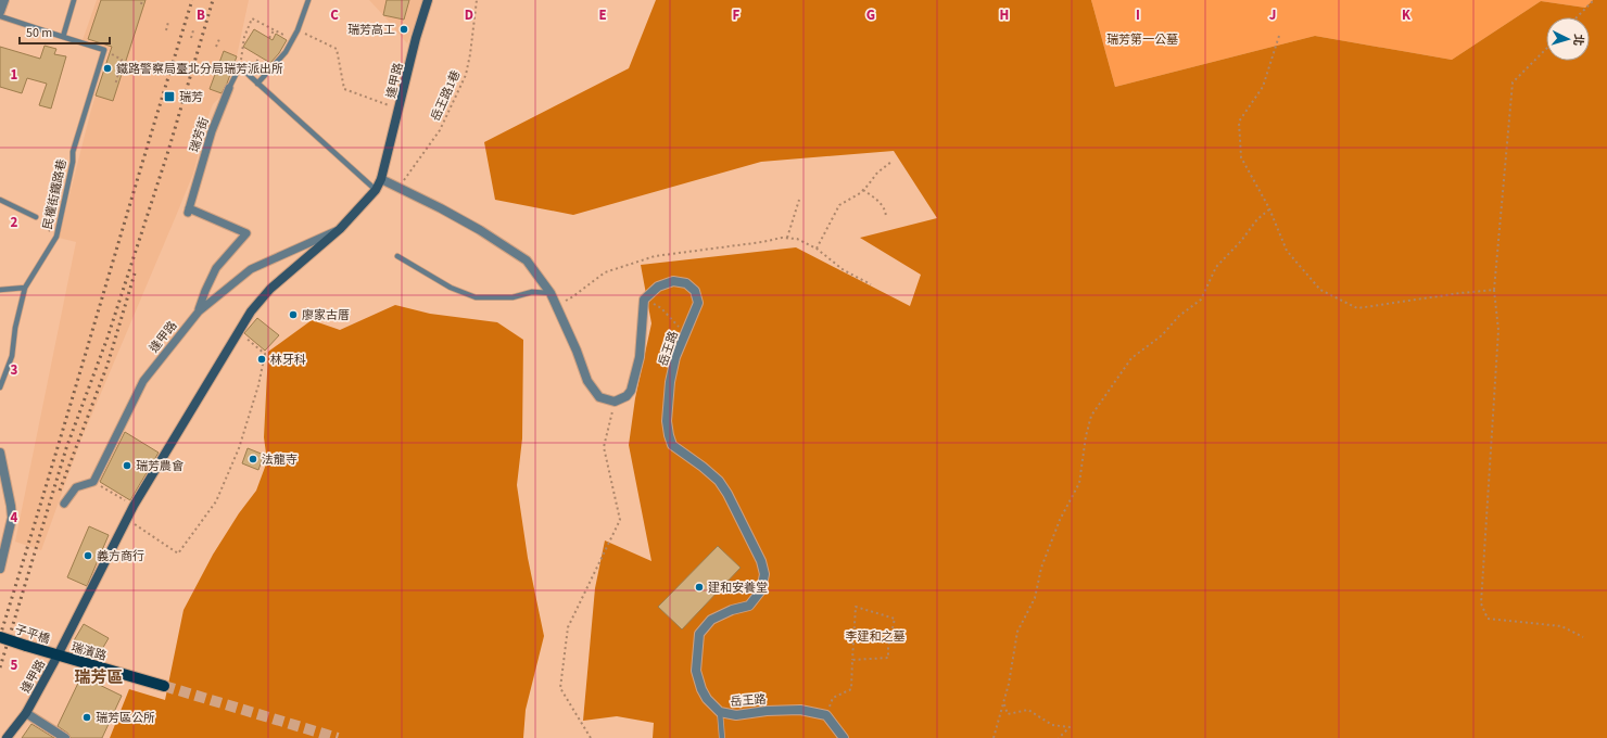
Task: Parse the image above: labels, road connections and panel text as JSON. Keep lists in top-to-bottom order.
{
  "streets": {
    "main road": ["逢甲路", "子平橋", "瑞濱路"],
    "street": ["瑞芳街", "岳王路"],
    "lane": ["民權街鐵路巷"],
    "path": ["岳王路1巷"]
  },
  "crossings": [
    ["逢甲路", "瑞芳街"],
    ["逢甲路", "子平橋"],
    ["逢甲路", "瑞濱路"],
    ["子平橋", "瑞濱路"]
  ],
  "districts": ["瑞芳區"],
  "parks": ["瑞芳第一公墓", "李建和之墓"],
  "places": {
    "other": [
      "瑞芳高工",
      "鐵路警察局臺北分局瑞芳派出所",
      "廖家古厝",
      "林牙科",
      "法龍寺",
      "瑞芳農會",
      "義方商行",
      "建和安養堂",
      "瑞芳區公所"
    ],
    "transit": ["瑞芳"]
  },
  "scale_bar": "50 m",
  "north": "right",
  "grid": {
    "columns": [
      "B",
      "C",
      "D",
      "E",
      "F",
      "G",
      "H",
      "I",
      "J",
      "K"
    ],
    "rows": [
      "1",
      "2",
      "3",
      "4",
      "5"
    ]
  }
}
